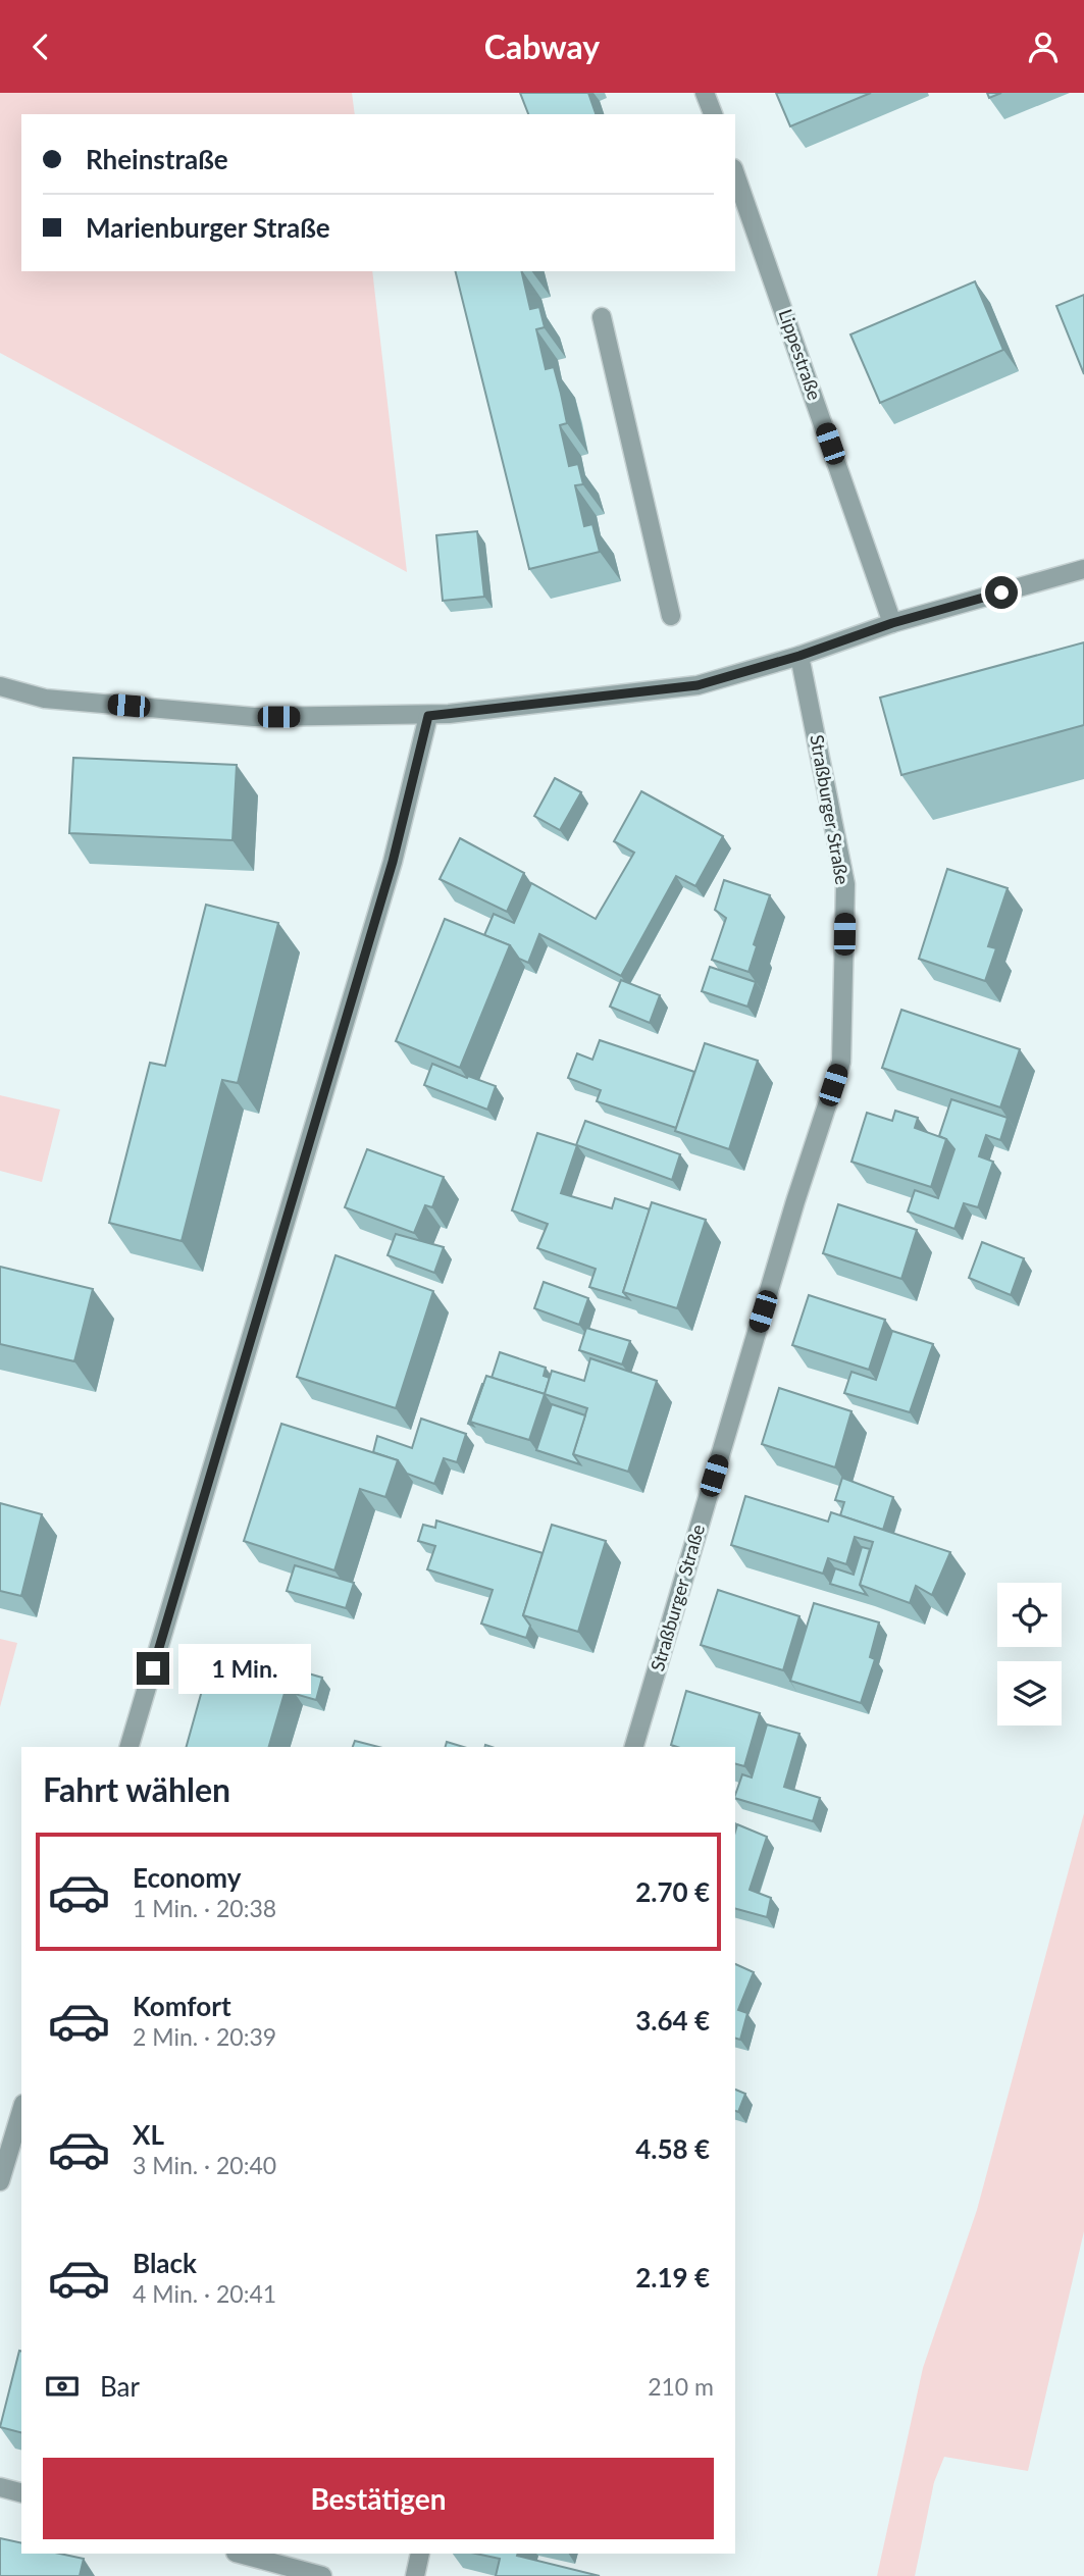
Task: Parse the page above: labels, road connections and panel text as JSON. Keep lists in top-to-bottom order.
{
  "streets": {
    "street": ["Lippestraße", "Straßburger Straße"]
  },
  "page": {
    "header": "Cabway",
    "banner": ["Rheinstraße", "Marienburger Straße"],
    "bubble": "1 Min.",
    "heading": "Fahrt wählen",
    "list": [
      {
        "name": "Economy",
        "note": "1 Min. · 20:38",
        "value": "2.70 €"
      },
      {
        "name": "Komfort",
        "note": "2 Min. · 20:39",
        "value": "3.64 €"
      },
      {
        "name": "XL",
        "note": "3 Min. · 20:40",
        "value": "4.58 €"
      },
      {
        "name": "Black",
        "note": "4 Min. · 20:41",
        "value": "2.19 €"
      }
    ],
    "pay": ["Bar", "210 m"],
    "buttons": "Bestätigen"
  }
}
